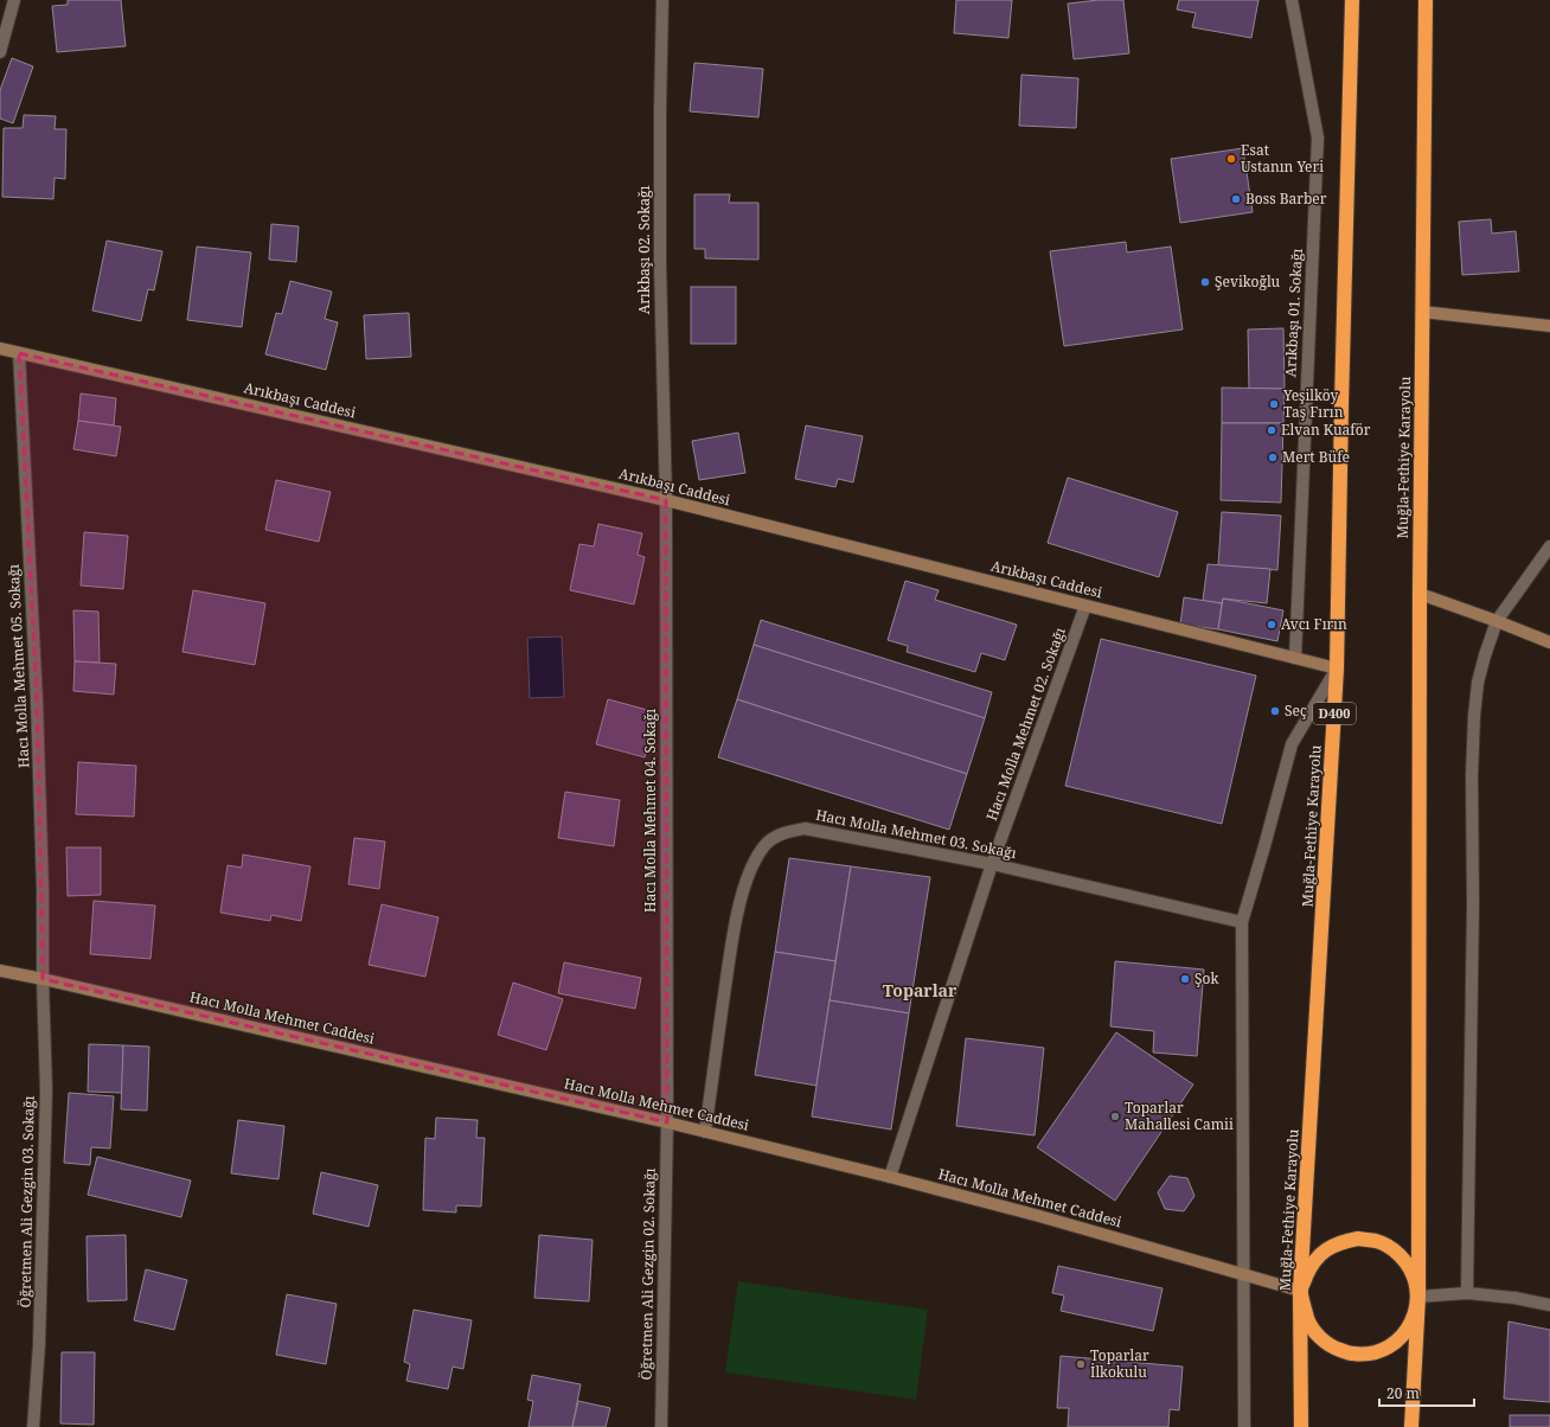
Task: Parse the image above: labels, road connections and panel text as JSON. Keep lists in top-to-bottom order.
{
  "streets": {
    "highway": ["Muğla-Fethiye Karayolu", "D400"],
    "street": [
      "Arıkbaşı 02. Sokağı",
      "Arıkbaşı 01. Sokağı",
      "Arıkbaşı Caddesi",
      "Hacı Molla Mehmet 05. Sokağı",
      "Hacı Molla Mehmet 02. Sokağı",
      "Hacı Molla Mehmet 04. Sokağı",
      "Hacı Molla Mehmet 03. Sokağı",
      "Hacı Molla Mehmet Caddesi",
      "Öğretmen Ali Gezgin 03. Sokağı",
      "Öğretmen Ali Gezgin 02. Sokağı"
    ]
  },
  "crossings": [
    ["Arıkbaşı 02. Sokağı", "Arıkbaşı Caddesi"],
    ["Arıkbaşı 02. Sokağı", "Hacı Molla Mehmet 04. Sokağı"],
    ["Arıkbaşı 01. Sokağı", "Arıkbaşı Caddesi"],
    ["Arıkbaşı Caddesi", "Muğla-Fethiye Karayolu"],
    ["Arıkbaşı Caddesi", "Hacı Molla Mehmet 05. Sokağı"],
    ["Arıkbaşı Caddesi", "Hacı Molla Mehmet 02. Sokağı"],
    ["Arıkbaşı Caddesi", "Hacı Molla Mehmet 04. Sokağı"],
    ["Muğla-Fethiye Karayolu", "Hacı Molla Mehmet Caddesi"],
    ["Hacı Molla Mehmet 05. Sokağı", "Hacı Molla Mehmet Caddesi"],
    ["Hacı Molla Mehmet 05. Sokağı", "Öğretmen Ali Gezgin 03. Sokağı"],
    ["Hacı Molla Mehmet 02. Sokağı", "Hacı Molla Mehmet 03. Sokağı"],
    ["Hacı Molla Mehmet 02. Sokağı", "Hacı Molla Mehmet Caddesi"],
    ["Hacı Molla Mehmet 04. Sokağı", "Hacı Molla Mehmet Caddesi"],
    ["Hacı Molla Mehmet 04. Sokağı", "Öğretmen Ali Gezgin 02. Sokağı"],
    ["Hacı Molla Mehmet 03. Sokağı", "Hacı Molla Mehmet Caddesi"],
    ["Hacı Molla Mehmet Caddesi", "Öğretmen Ali Gezgin 03. Sokağı"],
    ["Hacı Molla Mehmet Caddesi", "Öğretmen Ali Gezgin 02. Sokağı"]
  ],
  "districts": ["Toparlar"],
  "places": [
    "Esat Ustanın Yeri",
    "Boss Barber",
    "Şevikoğlu",
    "Yeşilköy Taş Fırın",
    "Elvan Kuaför",
    "Mert Büfe",
    "Avcı Fırın",
    "Seç",
    "Şok",
    "Toparlar Mahallesi Camii",
    "Toparlar İlkokulu"
  ],
  "scale_bar": "20 m"
}
